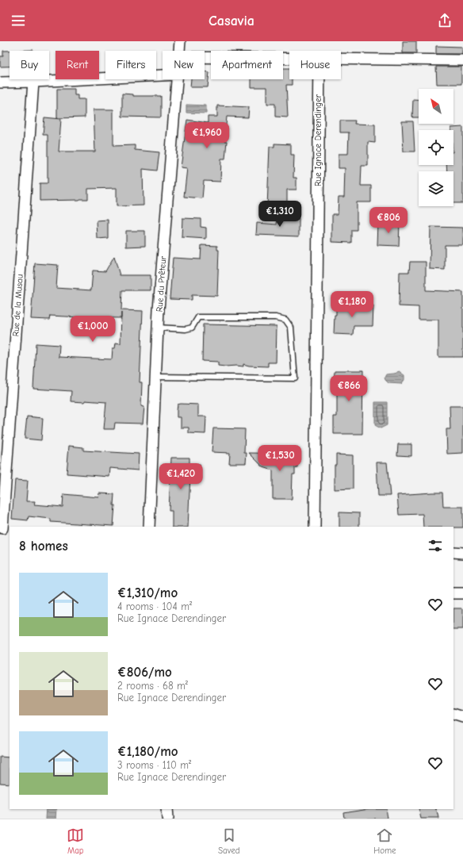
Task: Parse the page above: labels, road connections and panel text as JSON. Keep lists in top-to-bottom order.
{
  "streets": {
    "street": ["Rue Ignace Derendinger", "Rue du Prêteur", "Rue de la Musau"]
  },
  "north": "top left",
  "page": {
    "header": "Casavia",
    "chip": [
      "Buy",
      "Rent",
      "Filters",
      "New",
      "Apartment",
      "House"
    ],
    "price": [
      "€1,960",
      "€1,310",
      "€806",
      "€1,180",
      "€1,000",
      "€866",
      "€1,530",
      "€1,420"
    ],
    "heading": "8 homes",
    "list": [
      {
        "name": "€1,310/mo",
        "note": "4 rooms · 104 m² · Rue Ignace Derendinger"
      },
      {
        "name": "€806/mo",
        "note": "2 rooms · 68 m² · Rue Ignace Derendinger"
      },
      {
        "name": "€1,180/mo",
        "note": "3 rooms · 110 m² · Rue Ignace Derendinger"
      }
    ],
    "tabs": ["Map", "Saved", "Home"]
  }
}
